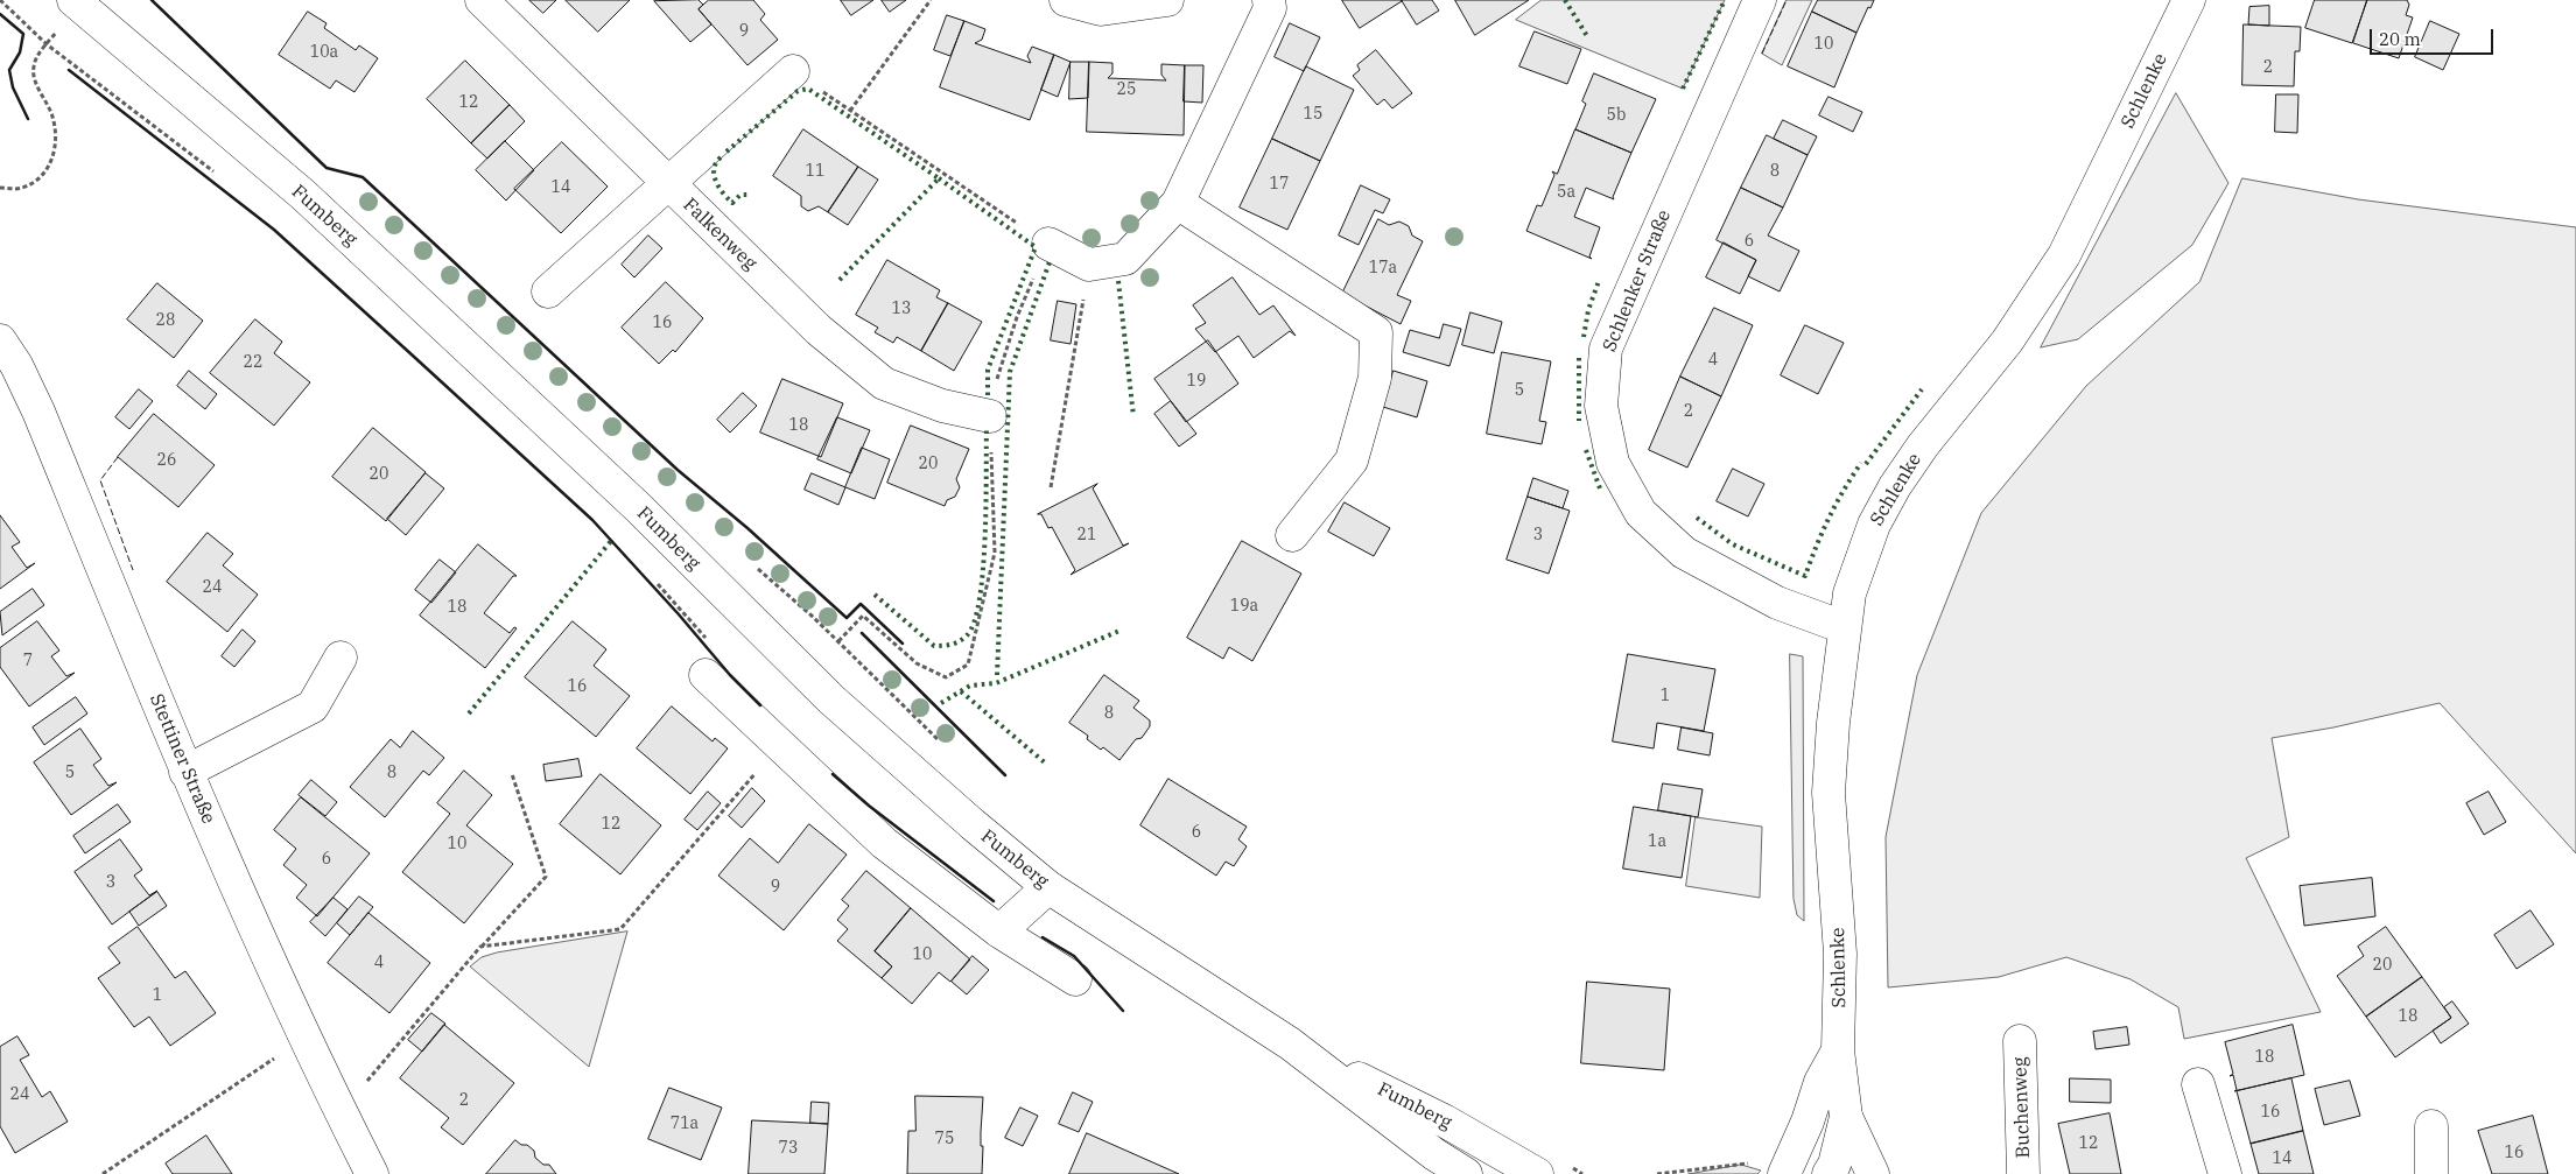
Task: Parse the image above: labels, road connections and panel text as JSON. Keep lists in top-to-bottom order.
{
  "streets": {
    "street": [
      "Schlenke",
      "Fumberg",
      "Falkenweg",
      "Schlenker Straße",
      "Stettiner Straße",
      "Buchenweg"
    ]
  },
  "crossings": [
    ["Schlenke", "Schlenker Straße"]
  ],
  "house_numbers": [
    "9",
    "10",
    "10a",
    "2",
    "25",
    "12",
    "15",
    "5b",
    "11",
    "8",
    "17",
    "14",
    "5a",
    "6",
    "17a",
    "13",
    "28",
    "16",
    "4",
    "22",
    "19",
    "5",
    "2",
    "18",
    "26",
    "20",
    "20",
    "21",
    "3",
    "24",
    "19a",
    "18",
    "7",
    "16",
    "1",
    "8",
    "5",
    "8",
    "12",
    "6",
    "1a",
    "10",
    "6",
    "3",
    "9",
    "10",
    "4",
    "20",
    "1",
    "18",
    "18",
    "24",
    "2",
    "16",
    "71a",
    "75",
    "12",
    "73",
    "16",
    "14"
  ],
  "scale_bar": "20 m"
}
